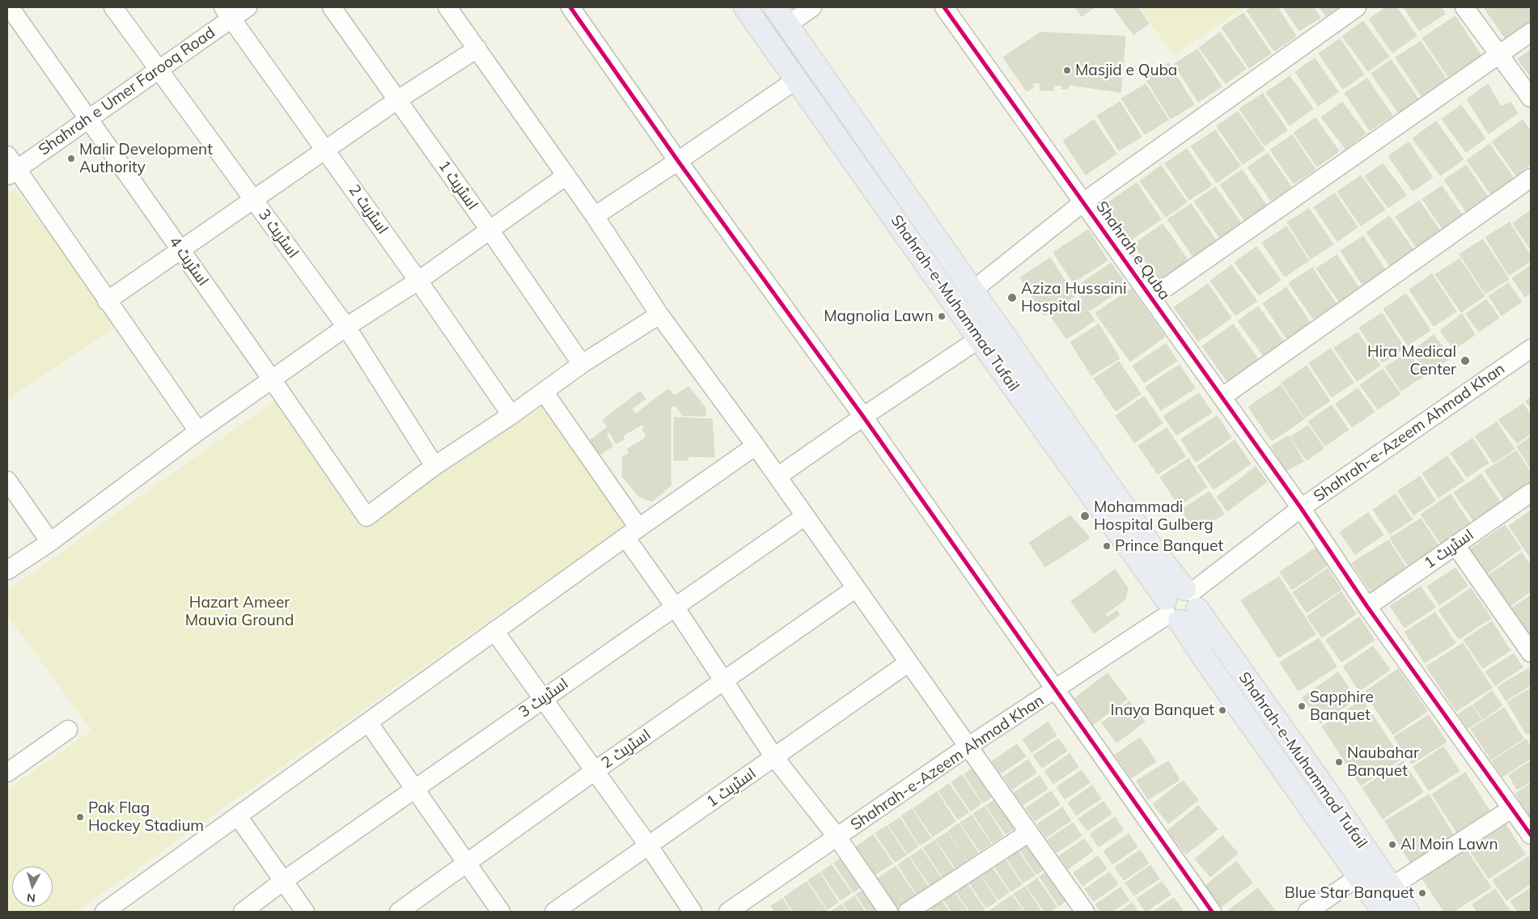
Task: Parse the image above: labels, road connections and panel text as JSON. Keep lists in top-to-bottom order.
{
  "streets": {
    "main road": ["Shahrah-e-Muhammad Tufail"],
    "street": [
      "Shahrah e Umer Farooq Road",
      "اسٹریٹ 1",
      "اسٹریٹ 2",
      "اسٹریٹ 3",
      "Shahrah e Quba",
      "اسٹریٹ 4",
      "Shahrah-e-Azeem Ahmad Khan"
    ]
  },
  "crossings": [
    ["Shahrah e Umer Farooq Road", "اسٹریٹ 2"],
    ["Shahrah e Umer Farooq Road", "اسٹریٹ 3"],
    ["Shahrah e Umer Farooq Road", "اسٹریٹ 4"],
    ["اسٹریٹ 1", "Shahrah e Quba"],
    ["اسٹریٹ 3", "اسٹریٹ 4"],
    ["Shahrah e Quba", "Shahrah-e-Azeem Ahmad Khan"],
    ["Shahrah-e-Muhammad Tufail", "Shahrah-e-Azeem Ahmad Khan"]
  ],
  "parks": ["Hazart Ameer Mauvia Ground"],
  "places": [
    "Masjid e Quba",
    "Malir Development Authority",
    "Aziza Hussaini Hospital",
    "Magnolia Lawn",
    "Hira Medical Center",
    "Mohammadi Hospital Gulberg",
    "Prince Banquet",
    "Sapphire Banquet",
    "Inaya Banquet",
    "Naubahar Banquet",
    "Pak Flag Hockey Stadium",
    "Al Moin Lawn",
    "Blue Star Banquet"
  ],
  "north": "bottom"
}
